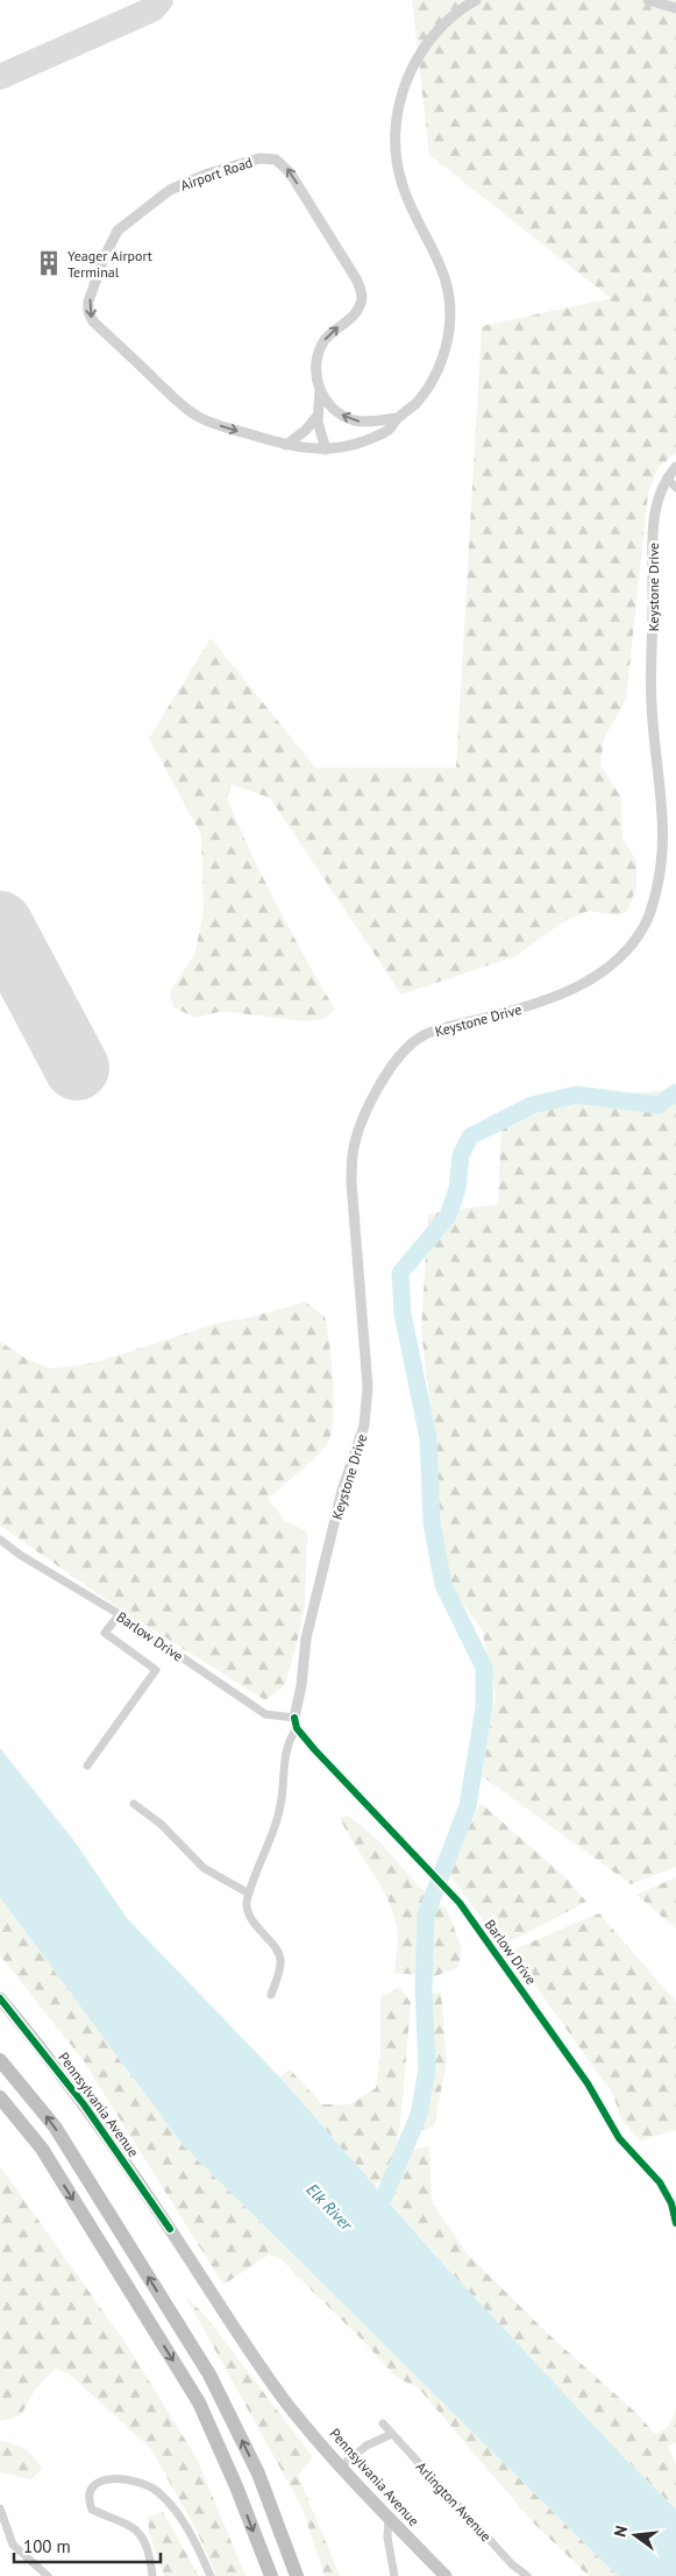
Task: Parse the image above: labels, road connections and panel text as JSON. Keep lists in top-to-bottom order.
{
  "streets": {
    "main road": ["Pennsylvania Avenue"],
    "street": [
      "Airport Road",
      "Keystone Drive",
      "Barlow Drive",
      "Arlington Avenue"
    ]
  },
  "crossings": [
    ["Keystone Drive", "Barlow Drive"]
  ],
  "water": ["Elk River"],
  "places": {
    "building": ["Yeager Airport Terminal"]
  },
  "scale_bar": "100 m",
  "north": "left"
}
